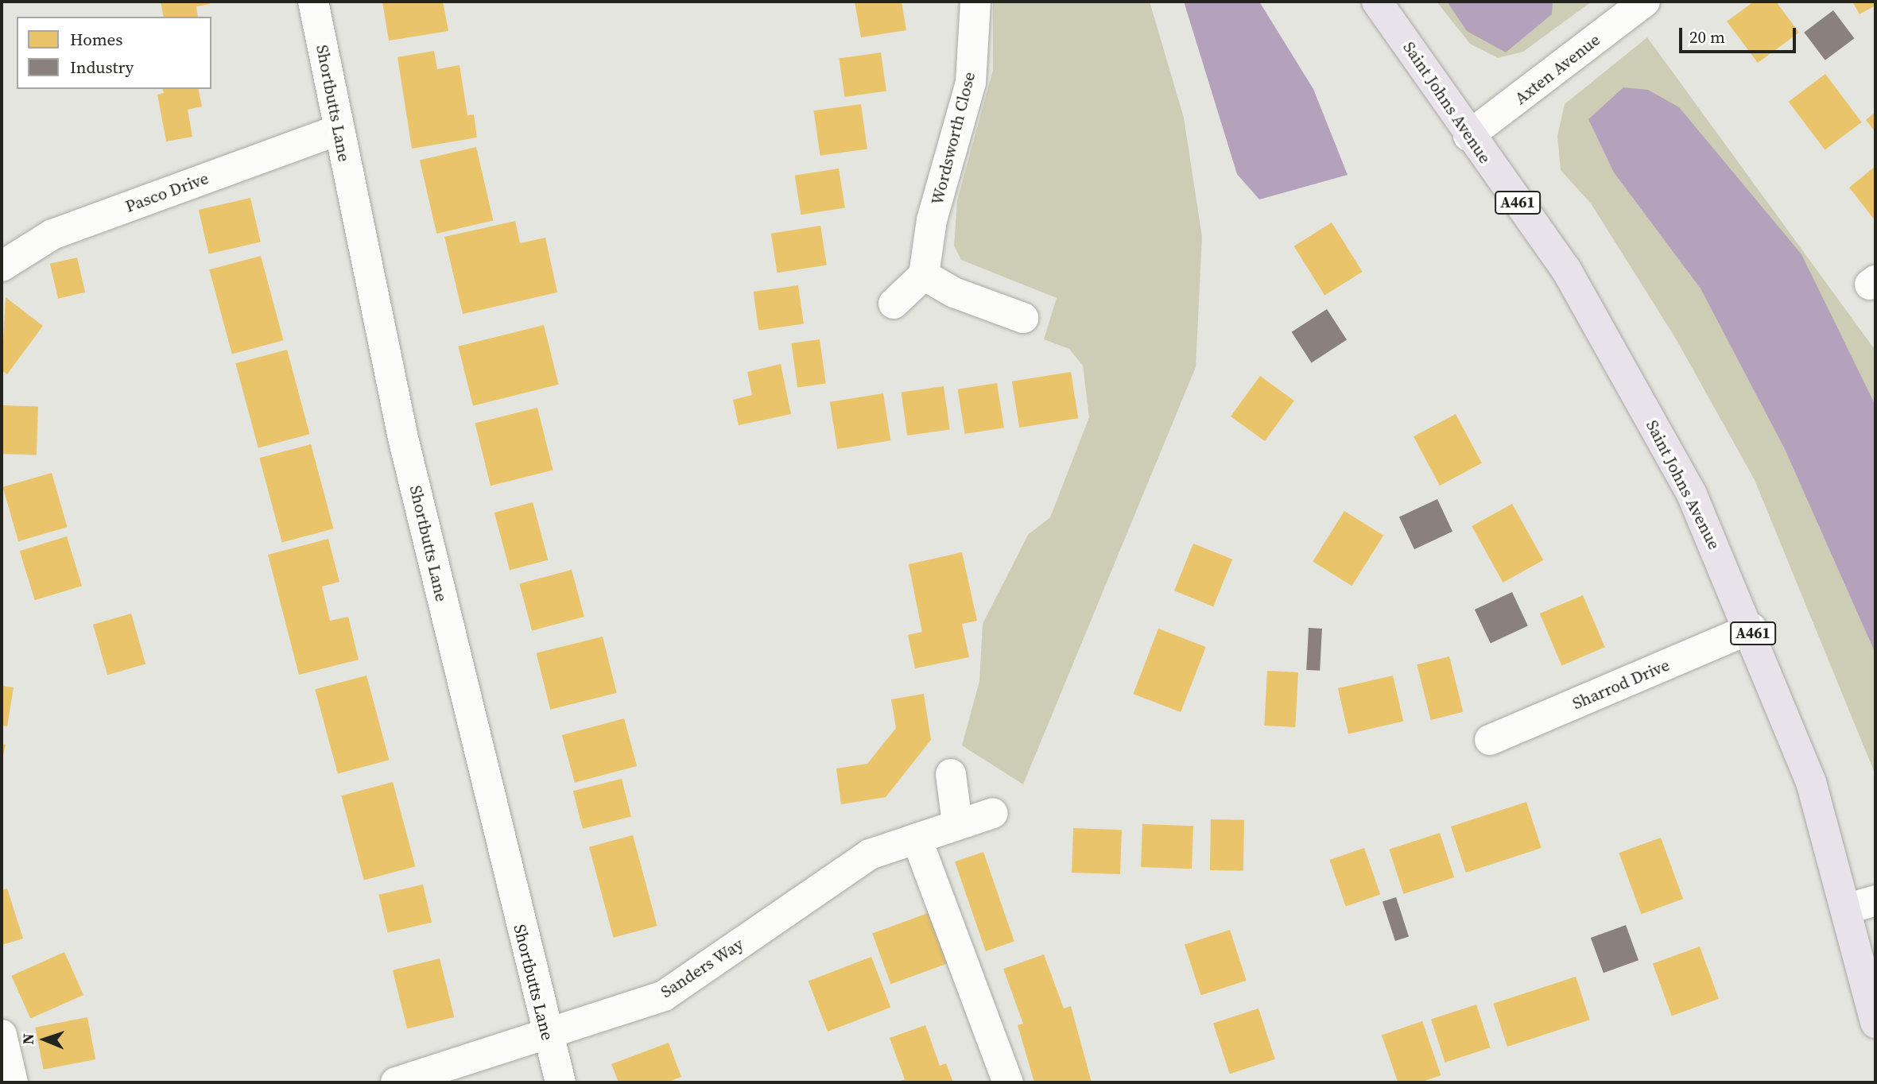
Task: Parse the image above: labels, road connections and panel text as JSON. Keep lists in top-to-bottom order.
{
  "streets": {
    "highway": ["Saint Johns Avenue", "A461"],
    "street": [
      "Axten Avenue",
      "Shortbutts Lane",
      "Wordsworth Close",
      "Pasco Drive",
      "Sharrod Drive",
      "Sanders Way"
    ]
  },
  "crossings": [
    ["Axten Avenue", "Saint Johns Avenue"],
    ["Saint Johns Avenue", "Sharrod Drive"],
    ["Shortbutts Lane", "Pasco Drive"],
    ["Shortbutts Lane", "Sanders Way"]
  ],
  "legend": ["Homes", "Industry"],
  "scale_bar": "20 m",
  "north": "left"
}
